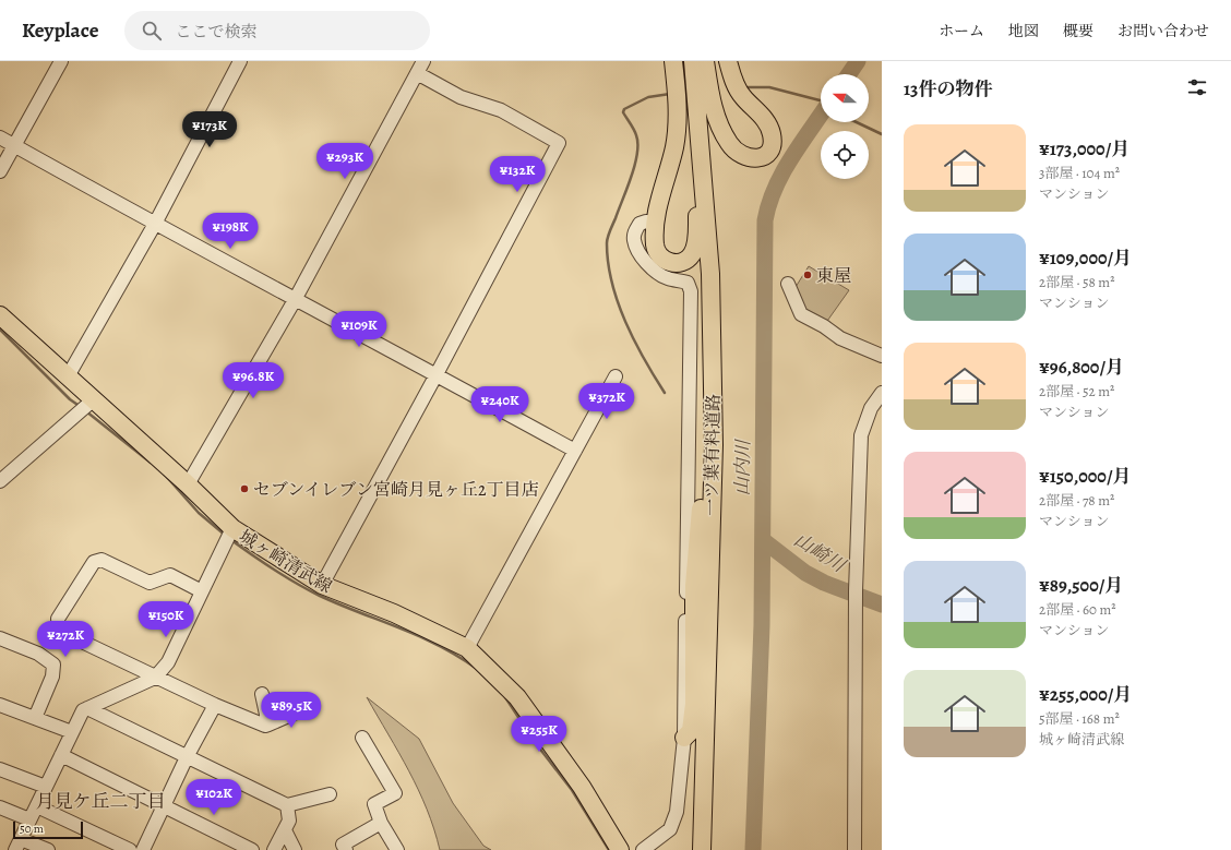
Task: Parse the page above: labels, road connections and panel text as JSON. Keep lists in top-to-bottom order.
{
  "streets": {
    "main road": ["一ツ葉有料道路", "城ヶ崎清武線"]
  },
  "districts": ["月見ケ丘二丁目"],
  "water": ["山内川", "山崎川"],
  "places": ["東屋", "セブンイレブン宮崎月見ヶ丘2丁目店"],
  "scale_bar": "50 m",
  "north": "left",
  "page": {
    "header": "Keyplace",
    "search": "ここで検索",
    "nav": [
      "ホーム",
      "地図",
      "概要",
      "お問い合わせ"
    ],
    "heading": "13件の物件",
    "price": [
      "¥173K",
      "¥293K",
      "¥132K",
      "¥198K",
      "¥109K",
      "¥96.8K",
      "¥372K",
      "¥240K",
      "¥150K",
      "¥272K",
      "¥89.5K",
      "¥255K",
      "¥102K"
    ],
    "list": [
      {
        "name": "¥173,000/月",
        "note": "3部屋 · 104 m² · マンション"
      },
      {
        "name": "¥109,000/月",
        "note": "2部屋 · 58 m² · マンション"
      },
      {
        "name": "¥96,800/月",
        "note": "2部屋 · 52 m² · マンション"
      },
      {
        "name": "¥150,000/月",
        "note": "2部屋 · 78 m² · マンション"
      },
      {
        "name": "¥89,500/月",
        "note": "2部屋 · 60 m² · マンション"
      },
      {
        "name": "¥255,000/月",
        "note": "5部屋 · 168 m² · 城ヶ崎清武線"
      }
    ],
    "scale": "50 m"
  }
}
